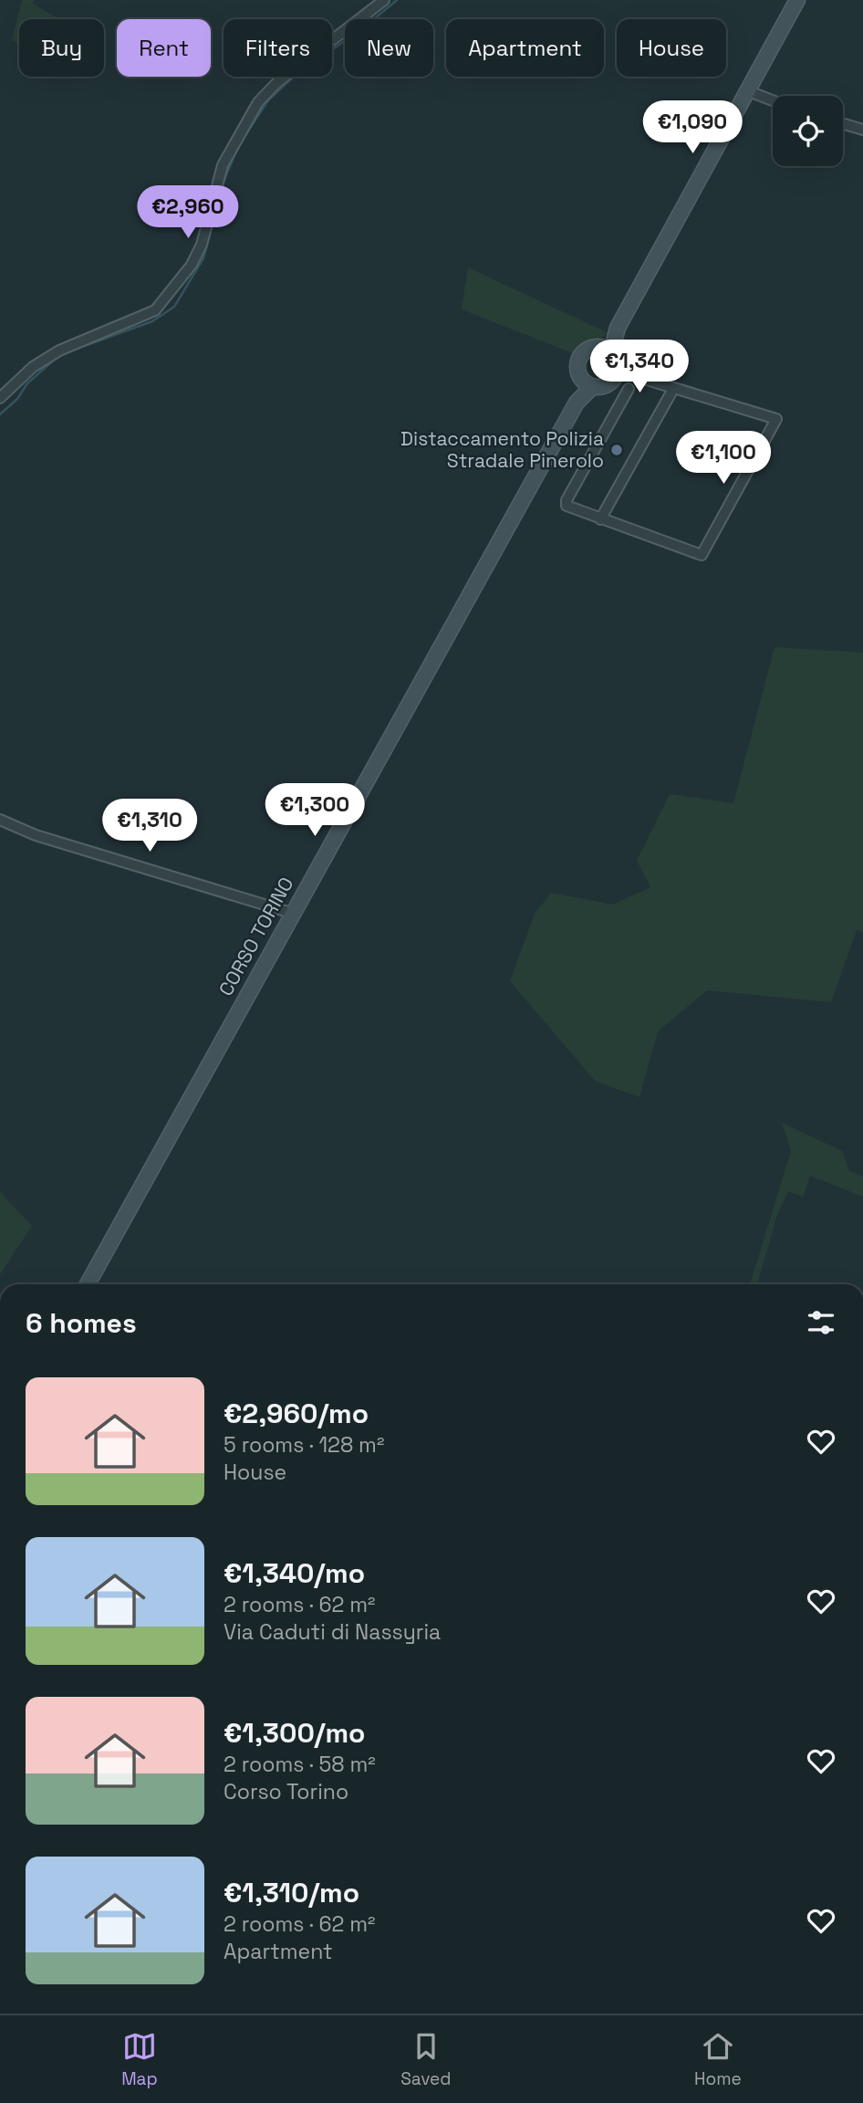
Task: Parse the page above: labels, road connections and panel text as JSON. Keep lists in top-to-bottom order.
{
  "streets": {
    "main road": ["CORSO TORINO"]
  },
  "places": ["Distaccamento Polizia Stradale Pinerolo"],
  "page": {
    "chip": [
      "Buy",
      "Rent",
      "Filters",
      "New",
      "Apartment",
      "House"
    ],
    "price": [
      "€1,090",
      "€2,960",
      "€1,340",
      "€1,100",
      "€1,300",
      "€1,310"
    ],
    "heading": "6 homes",
    "list": [
      {
        "name": "€2,960/mo",
        "note": "5 rooms · 128 m² · House"
      },
      {
        "name": "€1,340/mo",
        "note": "2 rooms · 62 m² · Via Caduti di Nassyria"
      },
      {
        "name": "€1,300/mo",
        "note": "2 rooms · 58 m² · Corso Torino"
      },
      {
        "name": "€1,310/mo",
        "note": "2 rooms · 62 m² · Apartment"
      }
    ],
    "tabs": ["Map", "Saved", "Home"]
  }
}
